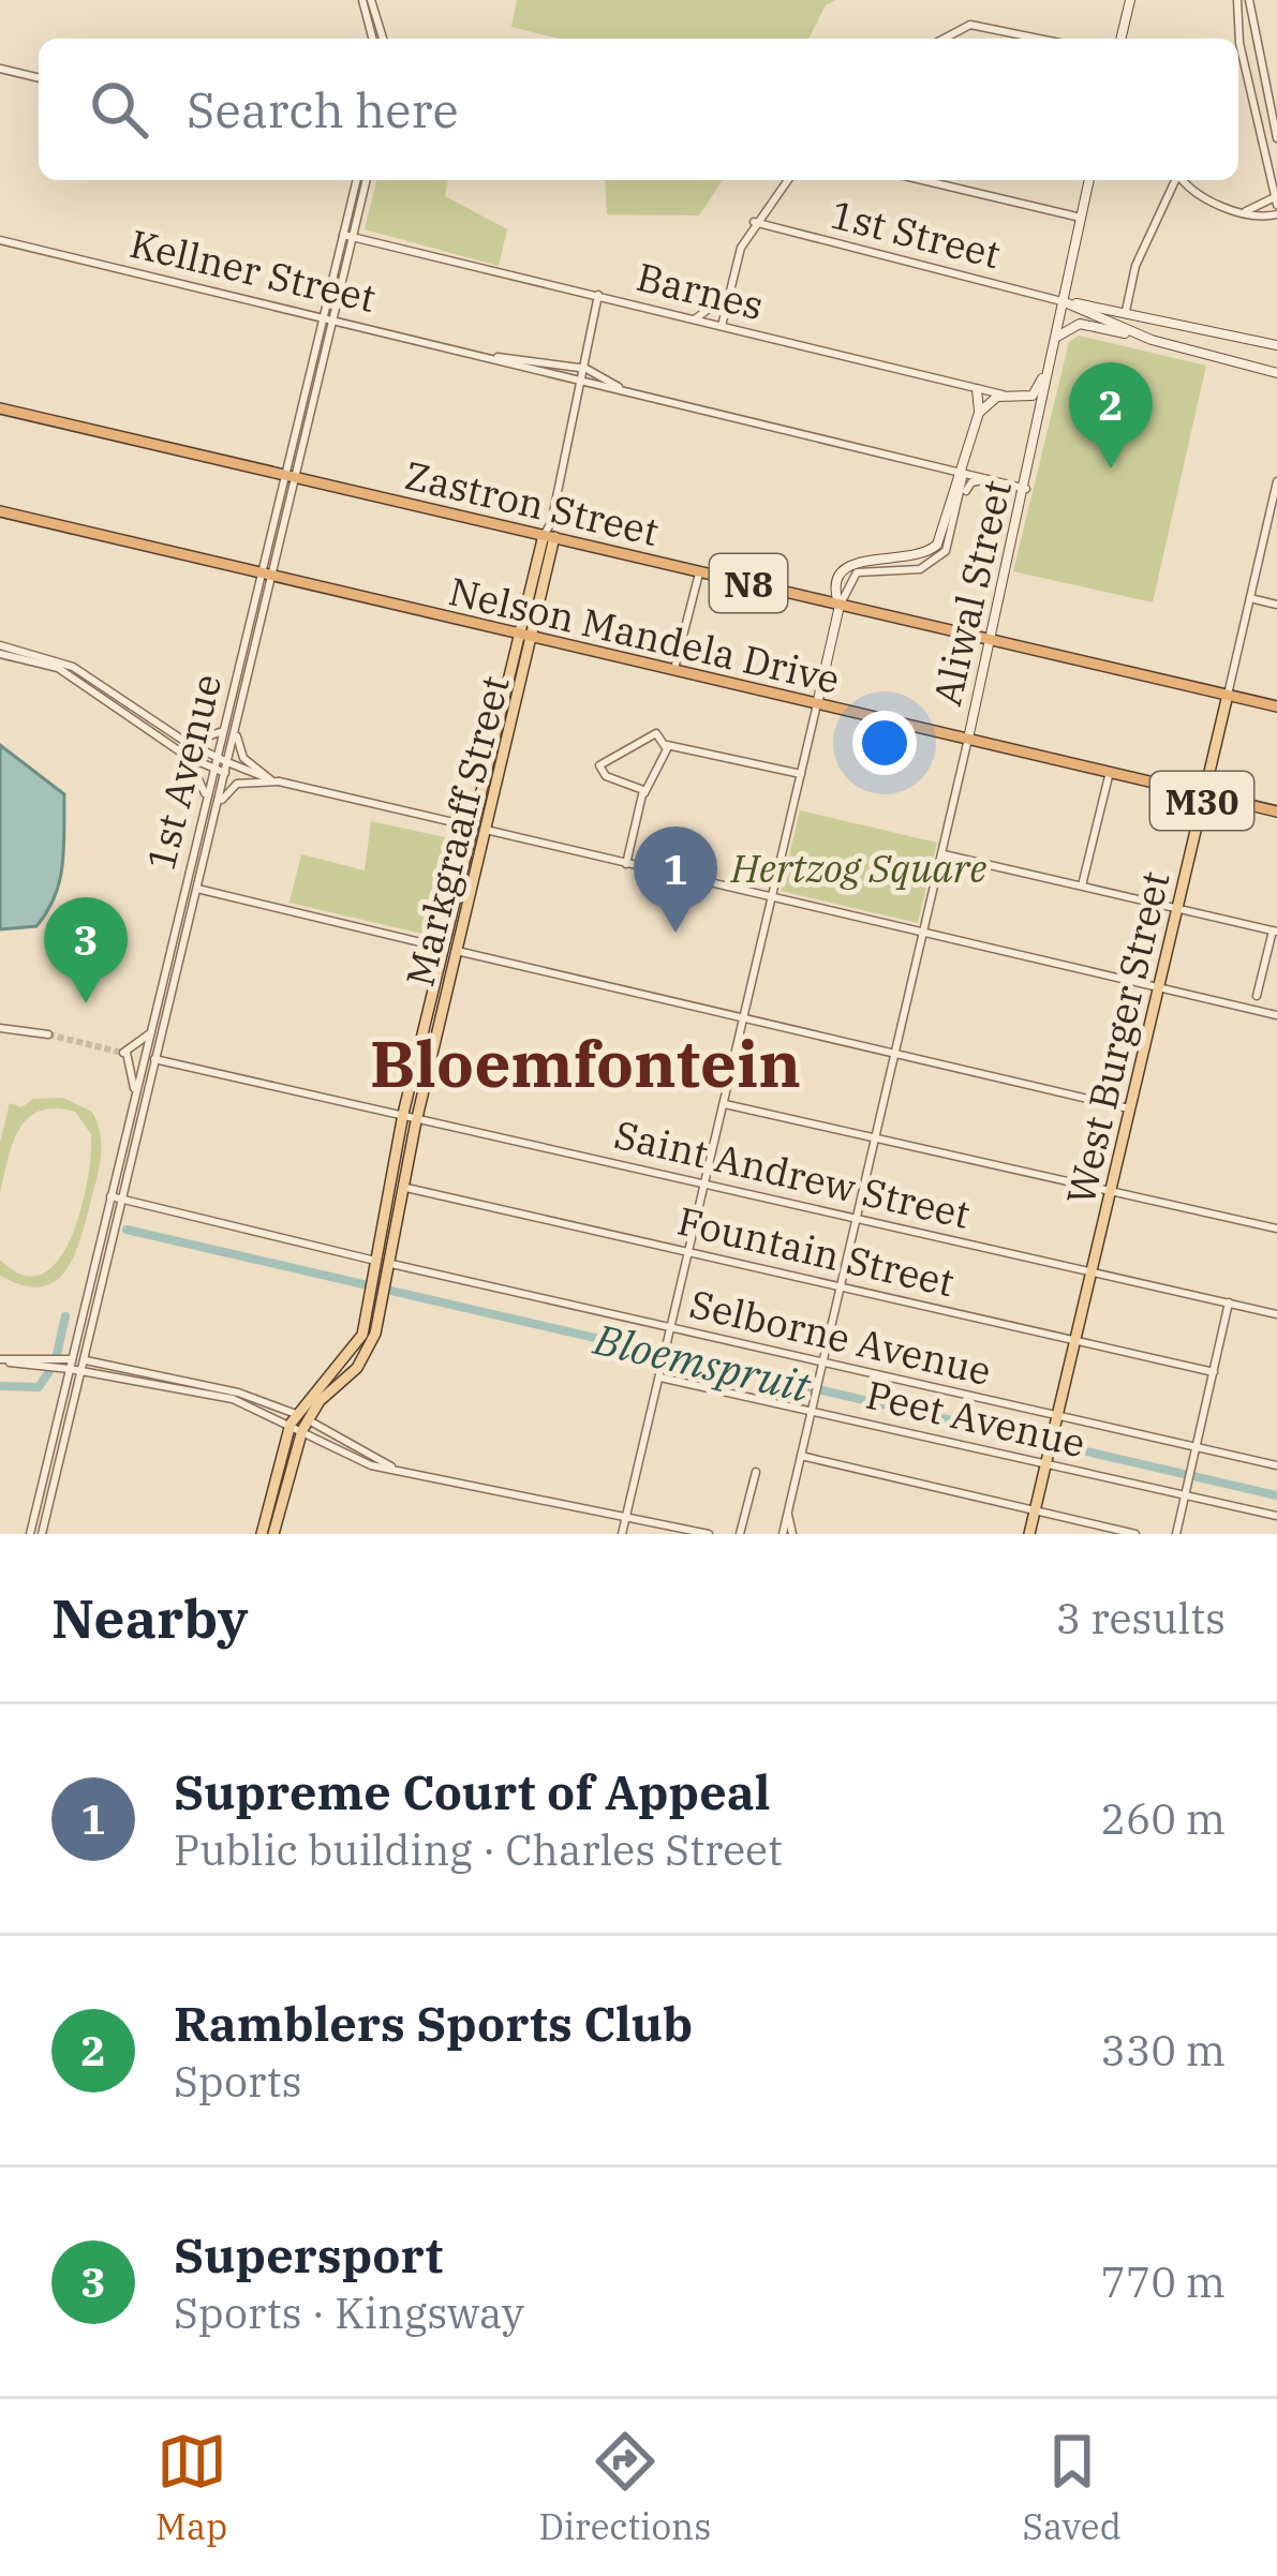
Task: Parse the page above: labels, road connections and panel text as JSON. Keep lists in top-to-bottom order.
{
  "streets": {
    "highway": ["Zastron Street", "N8", "Nelson Mandela Drive"],
    "main road": [
      "Aliwal Street",
      "M30",
      "Markgraaff Street",
      "West Burger Street"
    ],
    "street": [
      "1st Street",
      "Kellner Street",
      "Barnes",
      "1st Avenue",
      "Saint Andrew Street",
      "Fountain Street",
      "Selborne Avenue",
      "Peet Avenue"
    ]
  },
  "crossings": [
    ["1st Street", "Aliwal Street"],
    ["Kellner Street", "Aliwal Street"],
    ["Kellner Street", "1st Avenue"],
    ["Kellner Street", "Markgraaff Street"],
    ["Barnes", "Aliwal Street"],
    ["Barnes", "1st Avenue"],
    ["Barnes", "Markgraaff Street"],
    ["Zastron Street", "Aliwal Street"],
    ["Zastron Street", "1st Avenue"],
    ["Zastron Street", "Markgraaff Street"],
    ["Zastron Street", "West Burger Street"],
    ["Aliwal Street", "Nelson Mandela Drive"],
    ["Aliwal Street", "Saint Andrew Street"],
    ["Aliwal Street", "Fountain Street"],
    ["Aliwal Street", "Selborne Avenue"],
    ["Aliwal Street", "Peet Avenue"],
    ["Nelson Mandela Drive", "1st Avenue"],
    ["Nelson Mandela Drive", "Markgraaff Street"],
    ["Nelson Mandela Drive", "West Burger Street"],
    ["1st Avenue", "Saint Andrew Street"],
    ["1st Avenue", "Selborne Avenue"],
    ["M30", "West Burger Street"],
    ["M30", "Peet Avenue"],
    ["Markgraaff Street", "Saint Andrew Street"],
    ["Markgraaff Street", "Fountain Street"],
    ["Markgraaff Street", "Selborne Avenue"],
    ["West Burger Street", "Saint Andrew Street"],
    ["West Burger Street", "Fountain Street"],
    ["West Burger Street", "Selborne Avenue"],
    ["West Burger Street", "Peet Avenue"]
  ],
  "districts": ["Bloemfontein"],
  "water": ["Bloemspruit"],
  "parks": ["Hertzog Square"],
  "page": {
    "search": "Search here",
    "pins": ["2", "1", "3"],
    "heading": ["Nearby", "3 results"],
    "list": [
      {
        "mark": "1",
        "name": "Supreme Court of Appeal",
        "note": "Public building · Charles Street",
        "value": "260 m"
      },
      {
        "mark": "2",
        "name": "Ramblers Sports Club",
        "note": "Sports",
        "value": "330 m"
      },
      {
        "mark": "3",
        "name": "Supersport",
        "note": "Sports · Kingsway",
        "value": "770 m"
      }
    ],
    "nav": ["Map", "Directions", "Saved"]
  }
}
